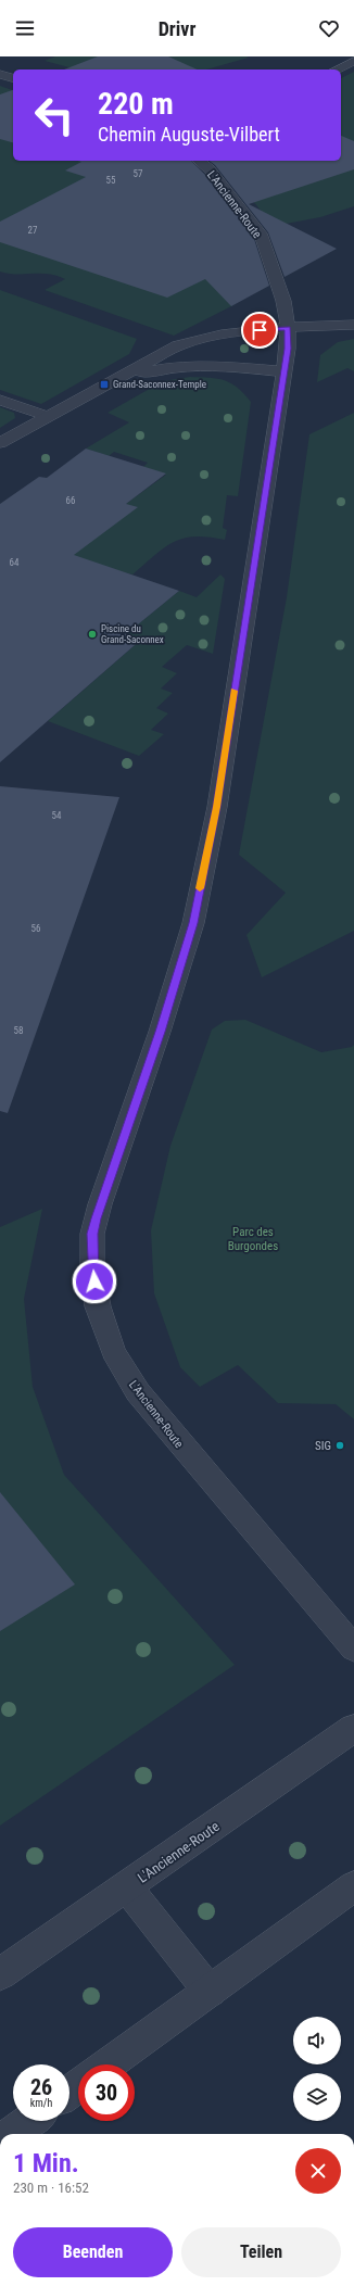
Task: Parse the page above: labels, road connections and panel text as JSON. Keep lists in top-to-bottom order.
{
  "streets": {
    "street": ["L'Ancienne-Route"]
  },
  "parks": ["Parc des Burgondes"],
  "places": {
    "transit": ["Grand-Saconnex-Temple"],
    "other": ["Piscine du Grand-Saconnex", "SIG"]
  },
  "house_numbers": [
    "57",
    "55",
    "27",
    "66",
    "64",
    "54",
    "56",
    "58"
  ],
  "page": {
    "header": "Drivr",
    "turn": ["220 m", "Chemin Auguste-Vilbert"],
    "speed": "26 km/h",
    "limit": "30",
    "heading": ["1 Min.", "230 m · 16:52"],
    "buttons": ["Beenden", "Teilen"]
  }
}
